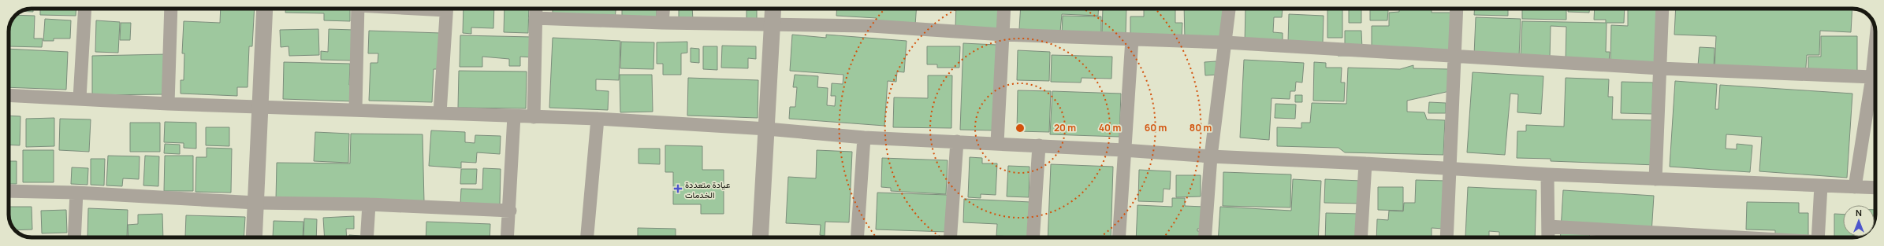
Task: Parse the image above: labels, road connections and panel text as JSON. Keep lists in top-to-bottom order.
{
  "places": {
    "health": ["عيادة متعددة الخدمات"]
  },
  "north": "top",
  "rings": [
    "20 m",
    "40 m",
    "60 m",
    "80 m"
  ]
}
